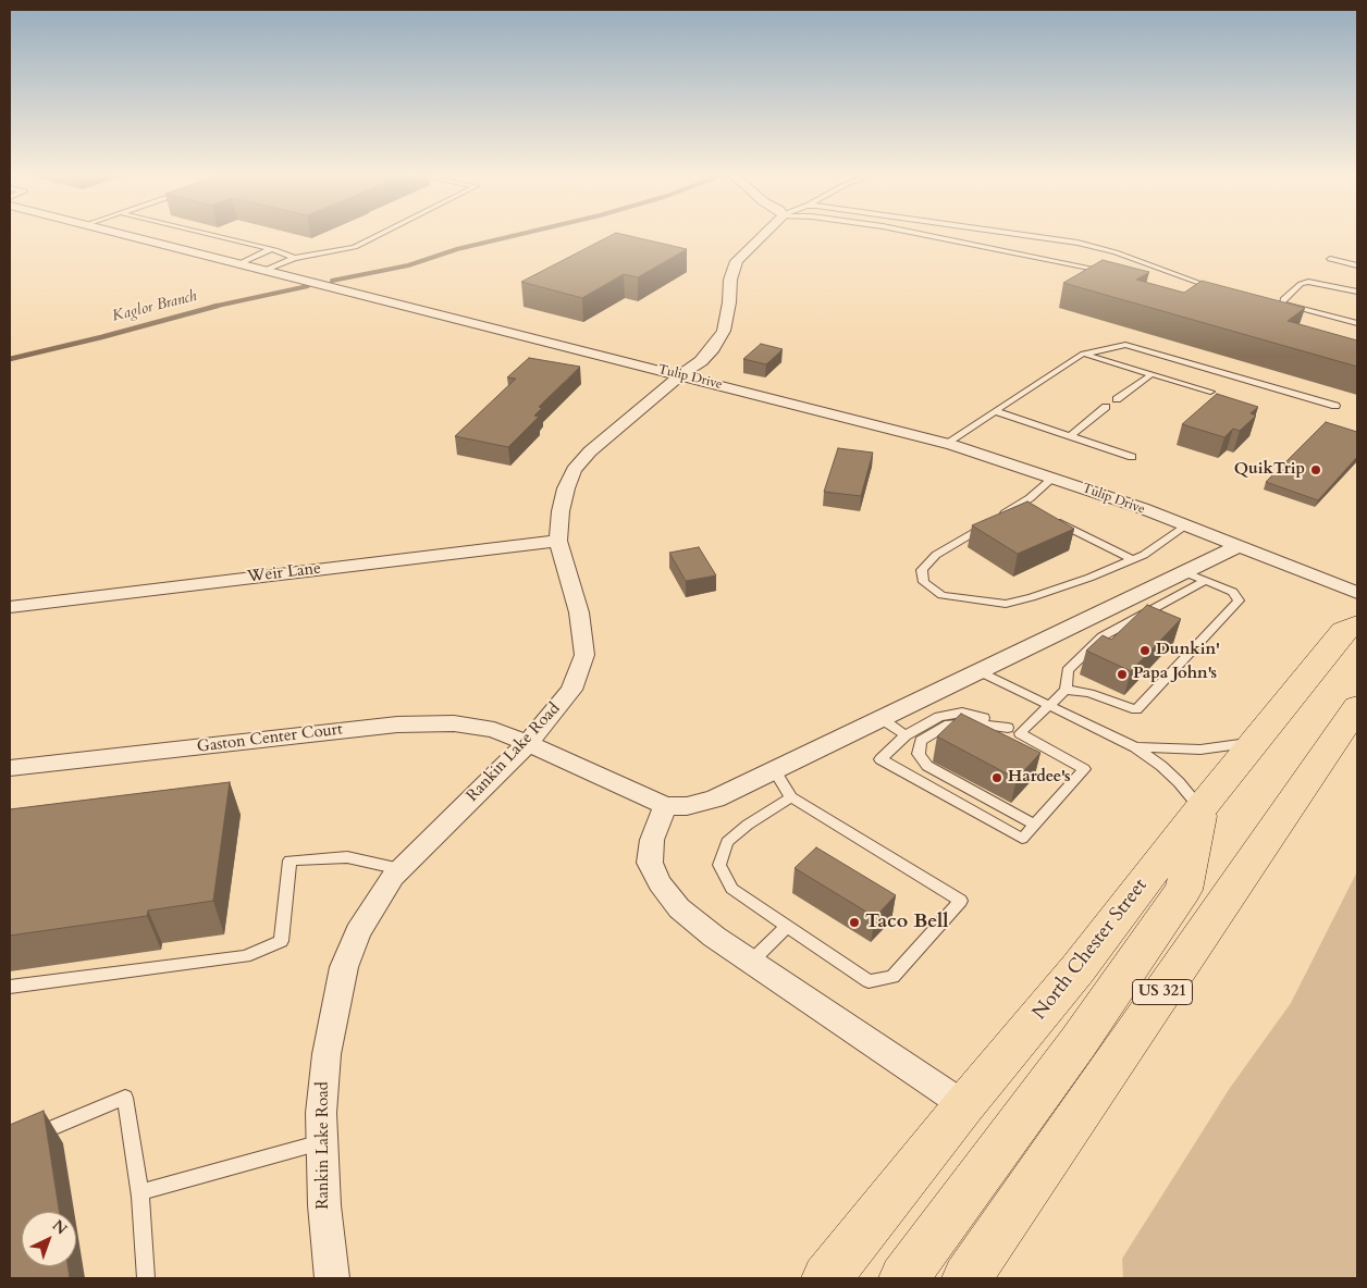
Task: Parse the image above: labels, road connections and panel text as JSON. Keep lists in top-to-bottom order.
{
  "streets": {
    "highway": ["North Chester Street", "US 321"],
    "street": [
      "Tulip Drive",
      "Weir Lane",
      "Gaston Center Court",
      "Rankin Lake Road"
    ]
  },
  "crossings": [
    ["Tulip Drive", "Rankin Lake Road"],
    ["Weir Lane", "Rankin Lake Road"],
    ["Gaston Center Court", "Rankin Lake Road"]
  ],
  "water": ["Kaglor Branch"],
  "places": [
    "QuikTrip",
    "Dunkin'",
    "Papa John's",
    "Hardee's",
    "Taco Bell"
  ],
  "north": "top right"
}
